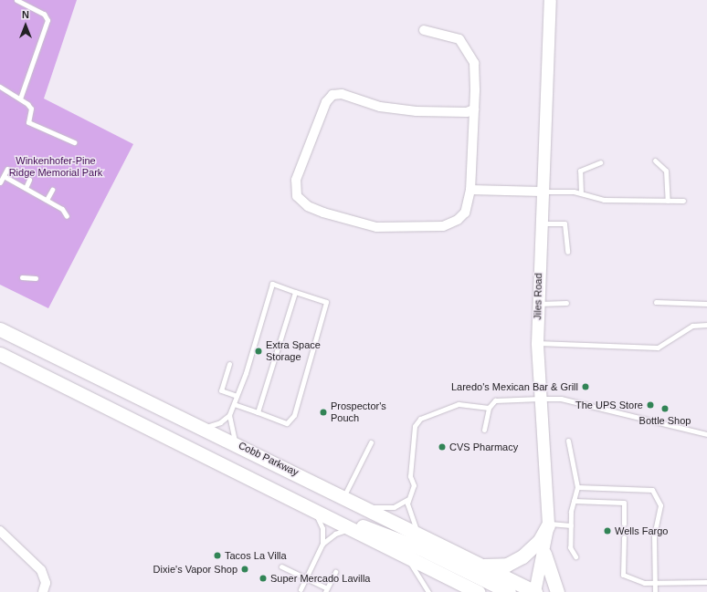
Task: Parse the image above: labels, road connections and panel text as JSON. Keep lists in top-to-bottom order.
{
  "streets": {
    "main road": ["Cobb Parkway"],
    "street": ["Jiles Road"]
  },
  "crossings": [
    ["Jiles Road", "Cobb Parkway"]
  ],
  "parks": ["Winkenhofer-Pine Ridge Memorial Park"],
  "places": [
    "Extra Space Storage",
    "Laredo's Mexican Bar & Grill",
    "The UPS Store",
    "Bottle Shop",
    "Prospector's Pouch",
    "CVS Pharmacy",
    "Wells Fargo",
    "Tacos La Villa",
    "Dixie's Vapor Shop",
    "Super Mercado Lavilla"
  ],
  "north": "top"
}
